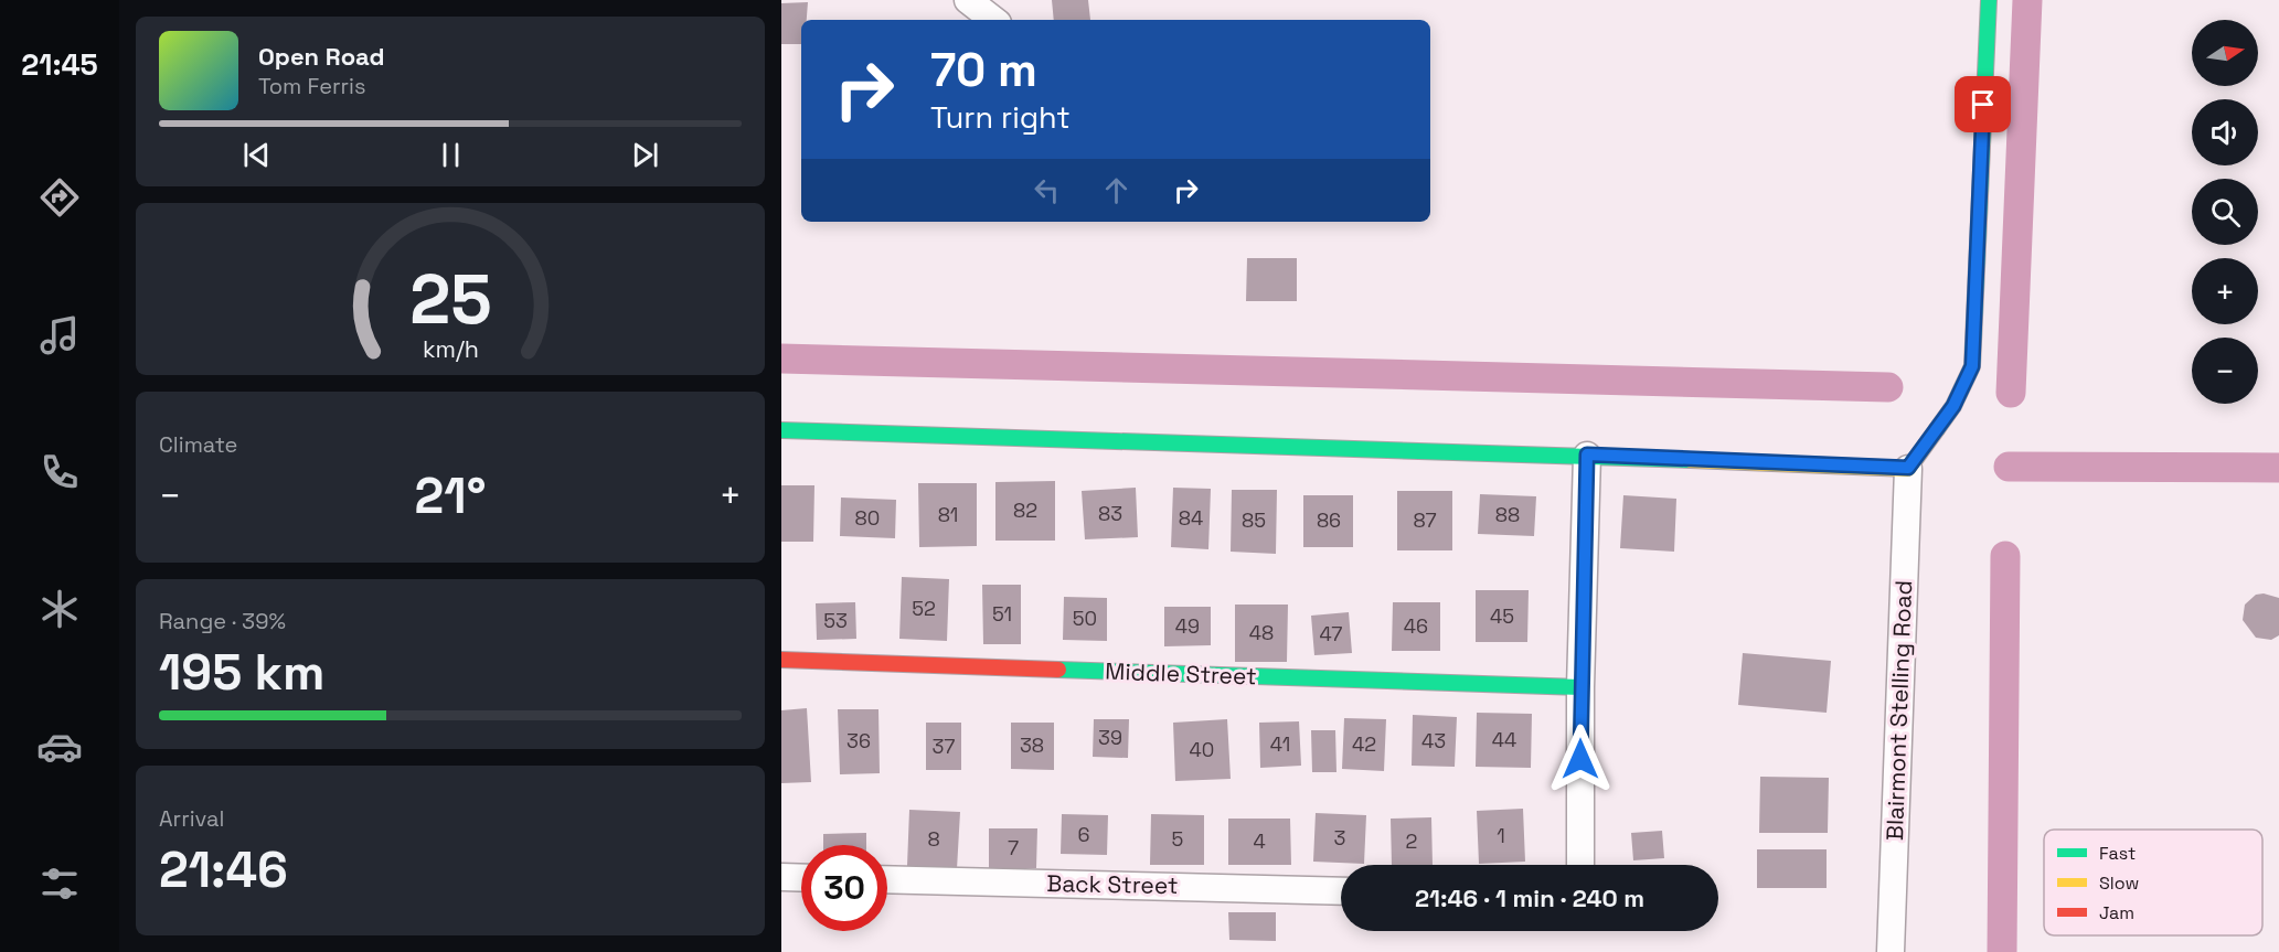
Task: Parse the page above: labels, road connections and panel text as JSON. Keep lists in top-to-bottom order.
{
  "streets": {
    "street": ["Middle Street", "Blairmont Stelling Road", "Back Street"]
  },
  "house_numbers": [
    "82",
    "83",
    "81",
    "88",
    "80",
    "84",
    "85",
    "86",
    "87",
    "52",
    "51",
    "45",
    "50",
    "53",
    "49",
    "46",
    "48",
    "47",
    "39",
    "44",
    "36",
    "43",
    "41",
    "42",
    "38",
    "37",
    "40",
    "6",
    "1",
    "3",
    "8",
    "5",
    "4",
    "2",
    "7"
  ],
  "legend": ["Fast", "Slow", "Jam"],
  "north": "right",
  "page": {
    "tabs": "21:45",
    "map_buttons": ["+", "−"],
    "turn": ["70 m", "Turn right"],
    "song": ["Open Road", "Tom Ferris"],
    "tile": [
      "Climate",
      ["Range · 39%", "195 km"],
      ["Arrival", "21:46"]
    ],
    "heat": ["−", "21°", "+"],
    "limit": "30",
    "trip": "21:46 · 1 min · 240 m",
    "gauge": ["25", "km/h"]
  }
}
